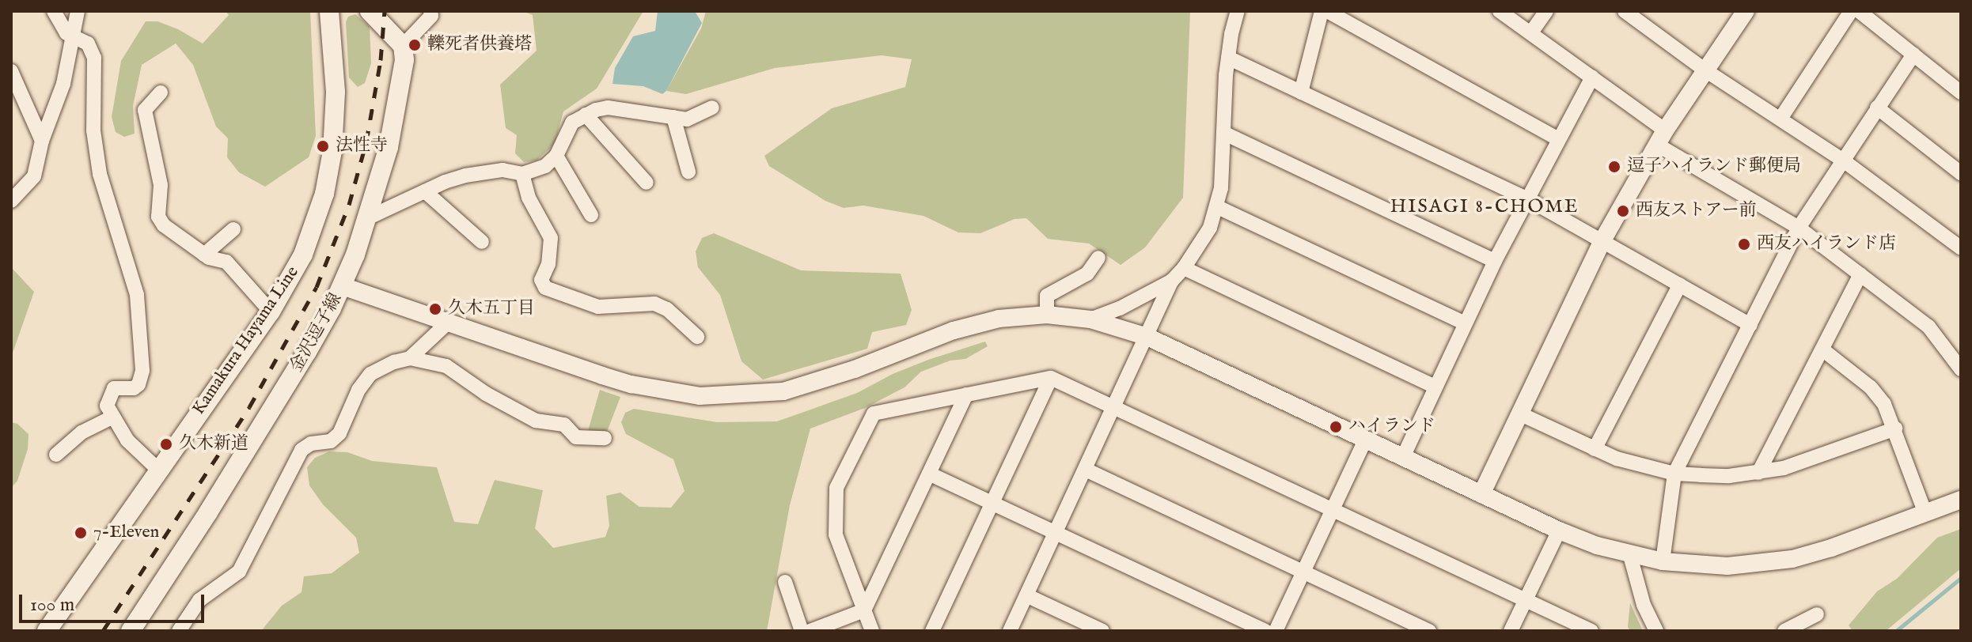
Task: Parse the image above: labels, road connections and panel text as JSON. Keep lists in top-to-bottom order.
{
  "streets": {
    "main road": ["金沢逗子線", "Kamakura Hayama Line"]
  },
  "districts": ["HISAGI 8-CHOME"],
  "places": [
    "轢死者供養塔",
    "法性寺",
    "逗子ハイランド郵便局",
    "西友ストアー前",
    "西友ハイランド店",
    "久木五丁目",
    "ハイランド",
    "久木新道",
    "7-Eleven"
  ],
  "scale_bar": "100 m"
}
